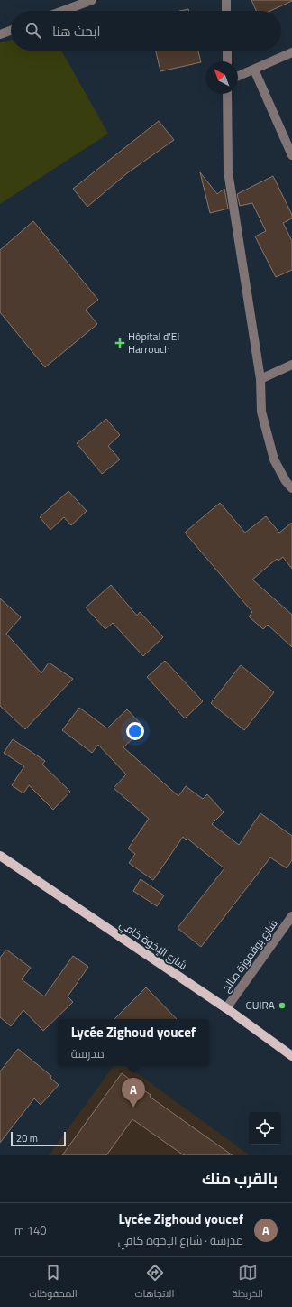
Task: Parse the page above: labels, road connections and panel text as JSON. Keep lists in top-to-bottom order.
{
  "streets": {
    "main road": ["شارع الإخوة كافي"],
    "street": ["شارع بوقموزة صالح"]
  },
  "crossings": [
    ["شارع الإخوة كافي", "شارع بوقموزة صالح"]
  ],
  "places": {
    "health": ["Hôpital d'El Harrouch"],
    "other": ["GUIRA"]
  },
  "scale_bar": "20 m",
  "north": "top left",
  "page": {
    "search": "ابحث هنا",
    "popup": ["Lycée Zighoud youcef", "مدرسة"],
    "pins": "A",
    "scale": "20 m",
    "heading": "بالقرب منك",
    "list": [
      {
        "mark": "A",
        "name": "Lycée Zighoud youcef",
        "note": "مدرسة · شارع الإخوة كافي",
        "value": "140 m"
      }
    ],
    "nav": ["الخريطة", "الاتجاهات", "المحفوظات"]
  }
}
